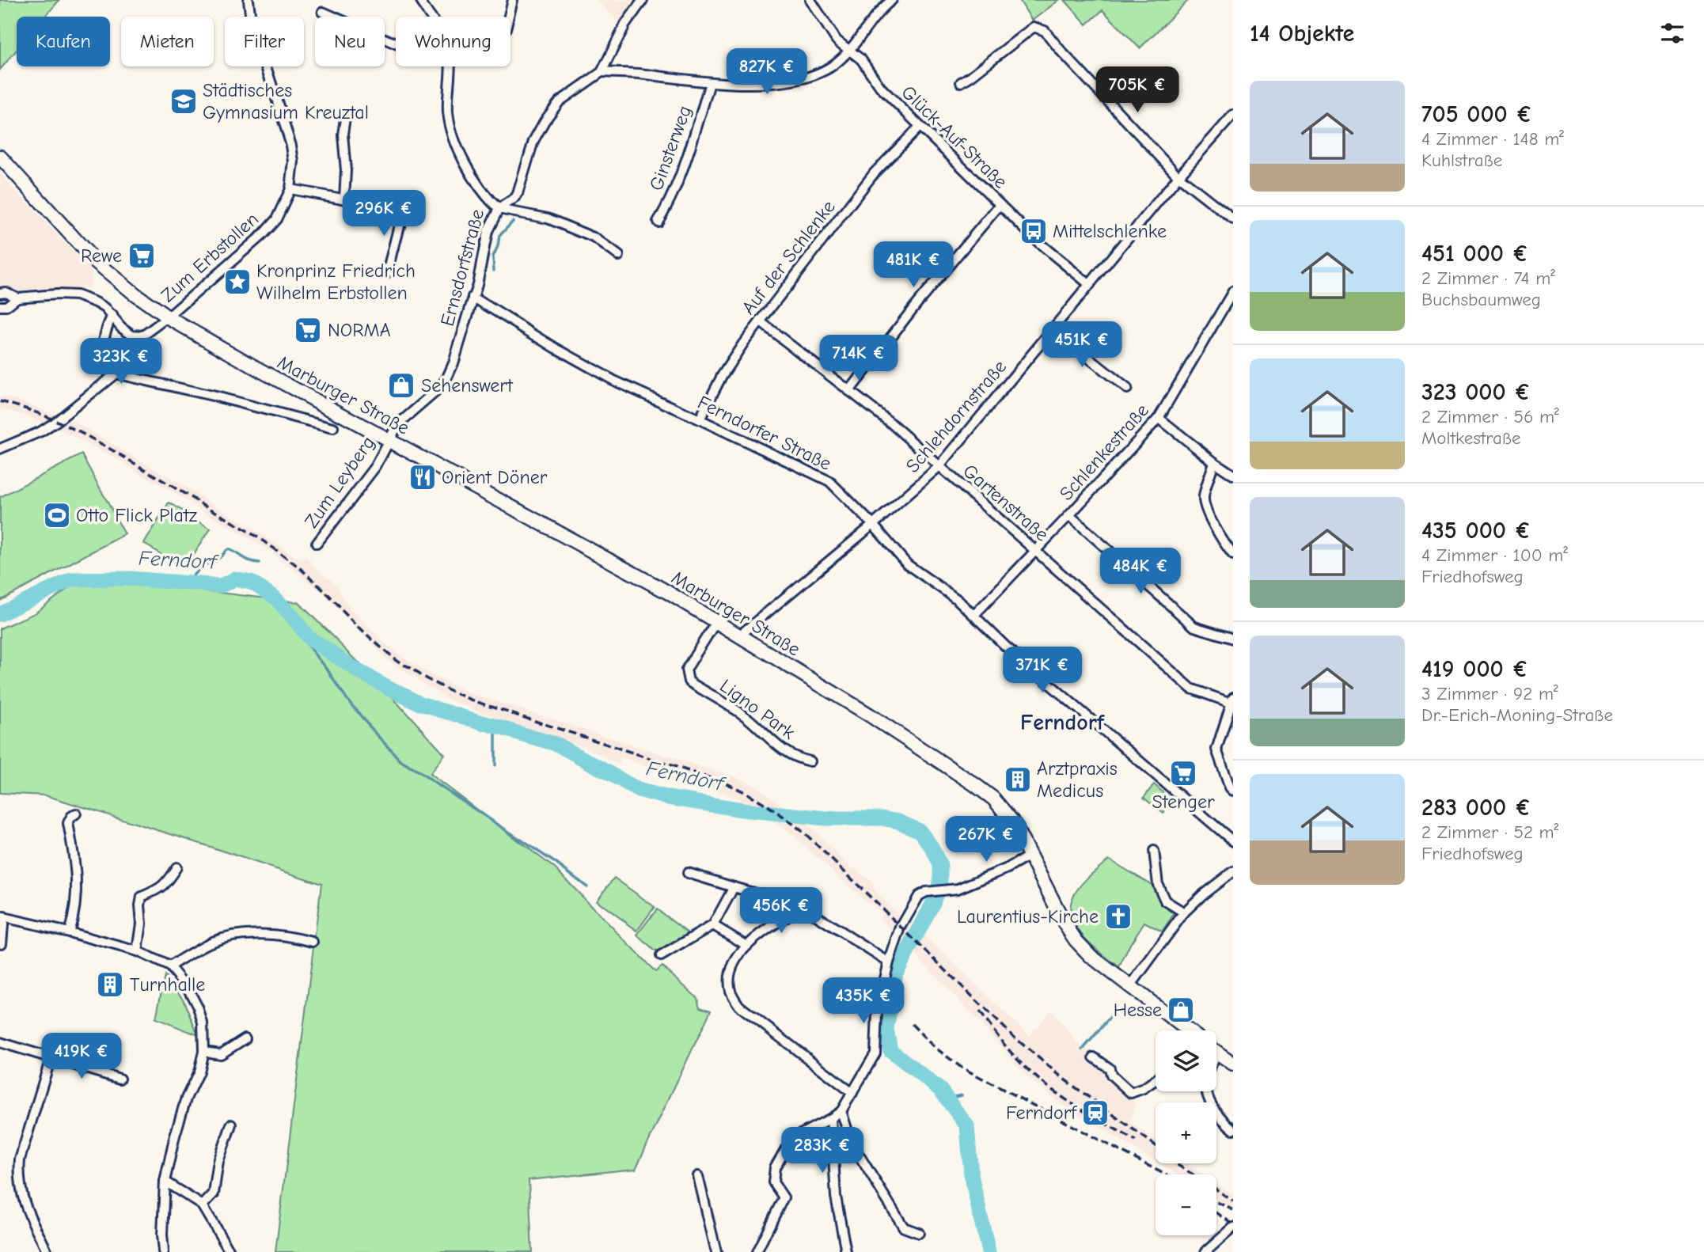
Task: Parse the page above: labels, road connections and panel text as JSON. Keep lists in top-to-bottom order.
{
  "streets": {
    "main road": ["Marburger Straße"],
    "street": [
      "Glück-Auf-Straße",
      "Ginsterweg",
      "Zum Erbstollen",
      "Auf der Schlenke",
      "Ernsdorfstraße",
      "Schlehdornstraße",
      "Ferndorfer Straße",
      "Schlenkestraße",
      "Zum Leyberg",
      "Gartenstraße",
      "Ligno Park"
    ]
  },
  "crossings": [
    ["Glück-Auf-Straße", "Auf der Schlenke"],
    ["Glück-Auf-Straße", "Schlehdornstraße"],
    ["Zum Erbstollen", "Marburger Straße"],
    ["Auf der Schlenke", "Ferndorfer Straße"],
    ["Auf der Schlenke", "Gartenstraße"],
    ["Ernsdorfstraße", "Marburger Straße"],
    ["Ernsdorfstraße", "Ferndorfer Straße"],
    ["Ernsdorfstraße", "Zum Leyberg"],
    ["Marburger Straße", "Schlehdornstraße"],
    ["Marburger Straße", "Zum Leyberg"],
    ["Marburger Straße", "Ligno Park"],
    ["Schlehdornstraße", "Ferndorfer Straße"],
    ["Schlehdornstraße", "Gartenstraße"],
    ["Ferndorfer Straße", "Schlenkestraße"],
    ["Schlenkestraße", "Gartenstraße"]
  ],
  "districts": ["Ferndorf"],
  "water": ["Ferndorf"],
  "places": {
    "school or university": ["Städtisches Gymnasium Kreuztal"],
    "bus stop": ["Mittelschlenke"],
    "supermarket": ["Rewe", "NORMA", "Stenger"],
    "place": ["Kronprinz Friedrich Wilhelm Erbstollen"],
    "shop": ["Sehenswert", "Hesse"],
    "restaurant": ["Orient Döner"],
    "sports": ["Otto Flick Platz"],
    "building": ["Arztpraxis Medicus", "Turnhalle"],
    "church": ["Laurentius-Kirche"],
    "station": ["Ferndorf"]
  },
  "page": {
    "heading": "14 Objekte",
    "chip": [
      "Kaufen",
      "Mieten",
      "Filter",
      "Neu",
      "Wohnung"
    ],
    "price": [
      "827K €",
      "705K €",
      "296K €",
      "481K €",
      "451K €",
      "714K €",
      "323K €",
      "484K €",
      "371K €",
      "267K €",
      "456K €",
      "435K €",
      "419K €",
      "283K €"
    ],
    "list": [
      {
        "name": "705 000 €",
        "note": "4 Zimmer · 148 m² · Kuhlstraße"
      },
      {
        "name": "451 000 €",
        "note": "2 Zimmer · 74 m² · Buchsbaumweg"
      },
      {
        "name": "323 000 €",
        "note": "2 Zimmer · 56 m² · Moltkestraße"
      },
      {
        "name": "435 000 €",
        "note": "4 Zimmer · 100 m² · Friedhofsweg"
      },
      {
        "name": "419 000 €",
        "note": "3 Zimmer · 92 m² · Dr.-Erich-Moning-Straße"
      },
      {
        "name": "283 000 €",
        "note": "2 Zimmer · 52 m² · Friedhofsweg"
      }
    ],
    "map_buttons": ["+", "−"]
  }
}
